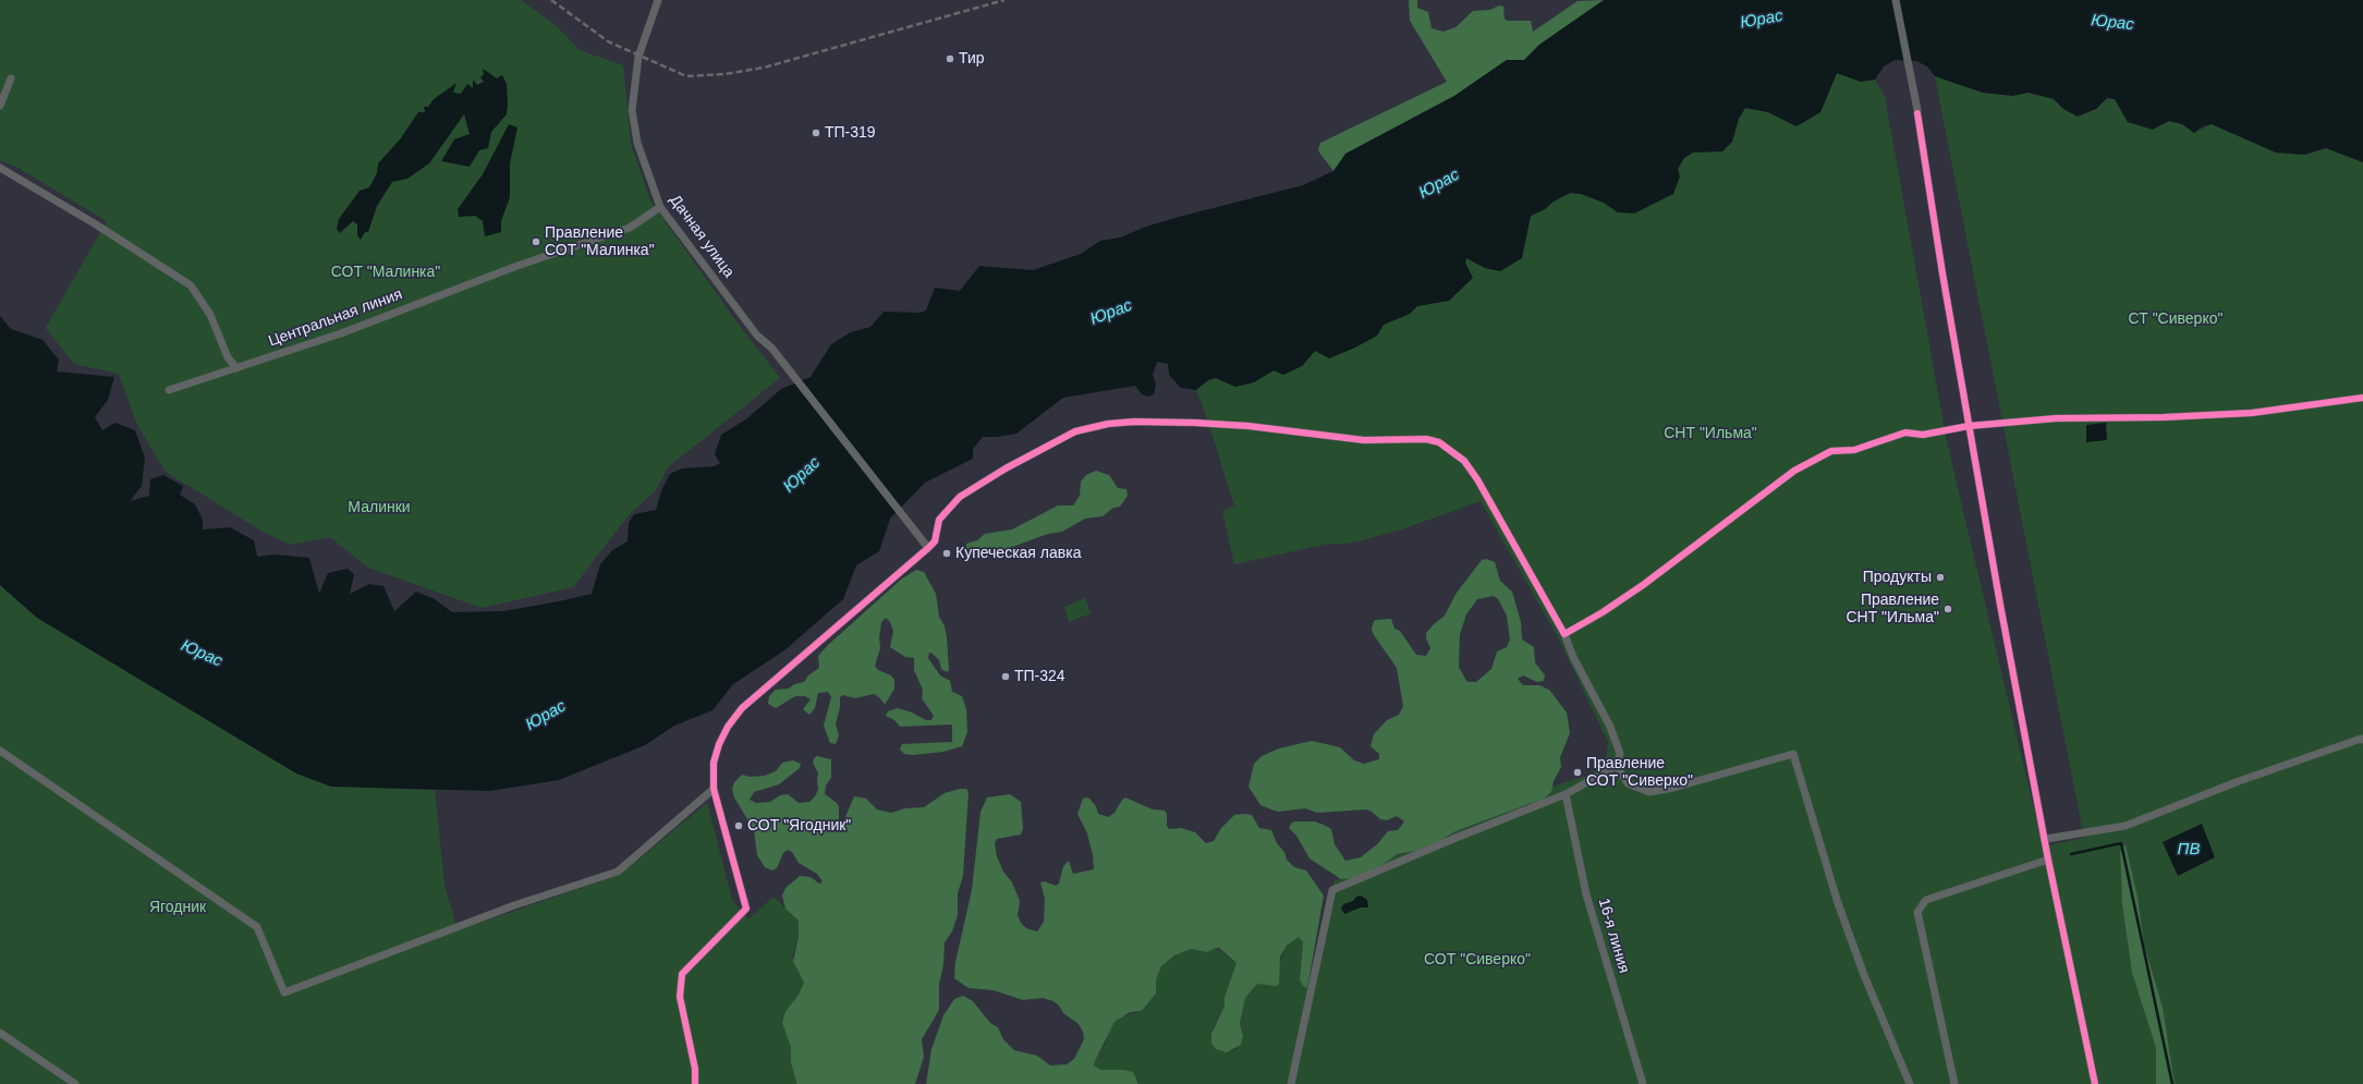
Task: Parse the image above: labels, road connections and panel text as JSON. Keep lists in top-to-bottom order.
{
  "streets": {
    "street": ["Дачная улица", "Центральная линия", "16-я линия"]
  },
  "crossings": [
    ["Дачная улица", "Центральная линия"]
  ],
  "water": ["Юрас", "ПВ"],
  "parks": [
    "СОТ \"Малинка\"",
    "СТ \"Сиверко\"",
    "СНТ \"Ильма\"",
    "Малинки",
    "Ягодник",
    "СОТ \"Сиверко\""
  ],
  "places": [
    "Тир",
    "ТП-319",
    "Правление СОТ \"Малинка\"",
    "Купеческая лавка",
    "Продукты",
    "Правление СНТ \"Ильма\"",
    "ТП-324",
    "Правление СОТ \"Сиверко\"",
    "СОТ \"Ягодник\""
  ]
}
